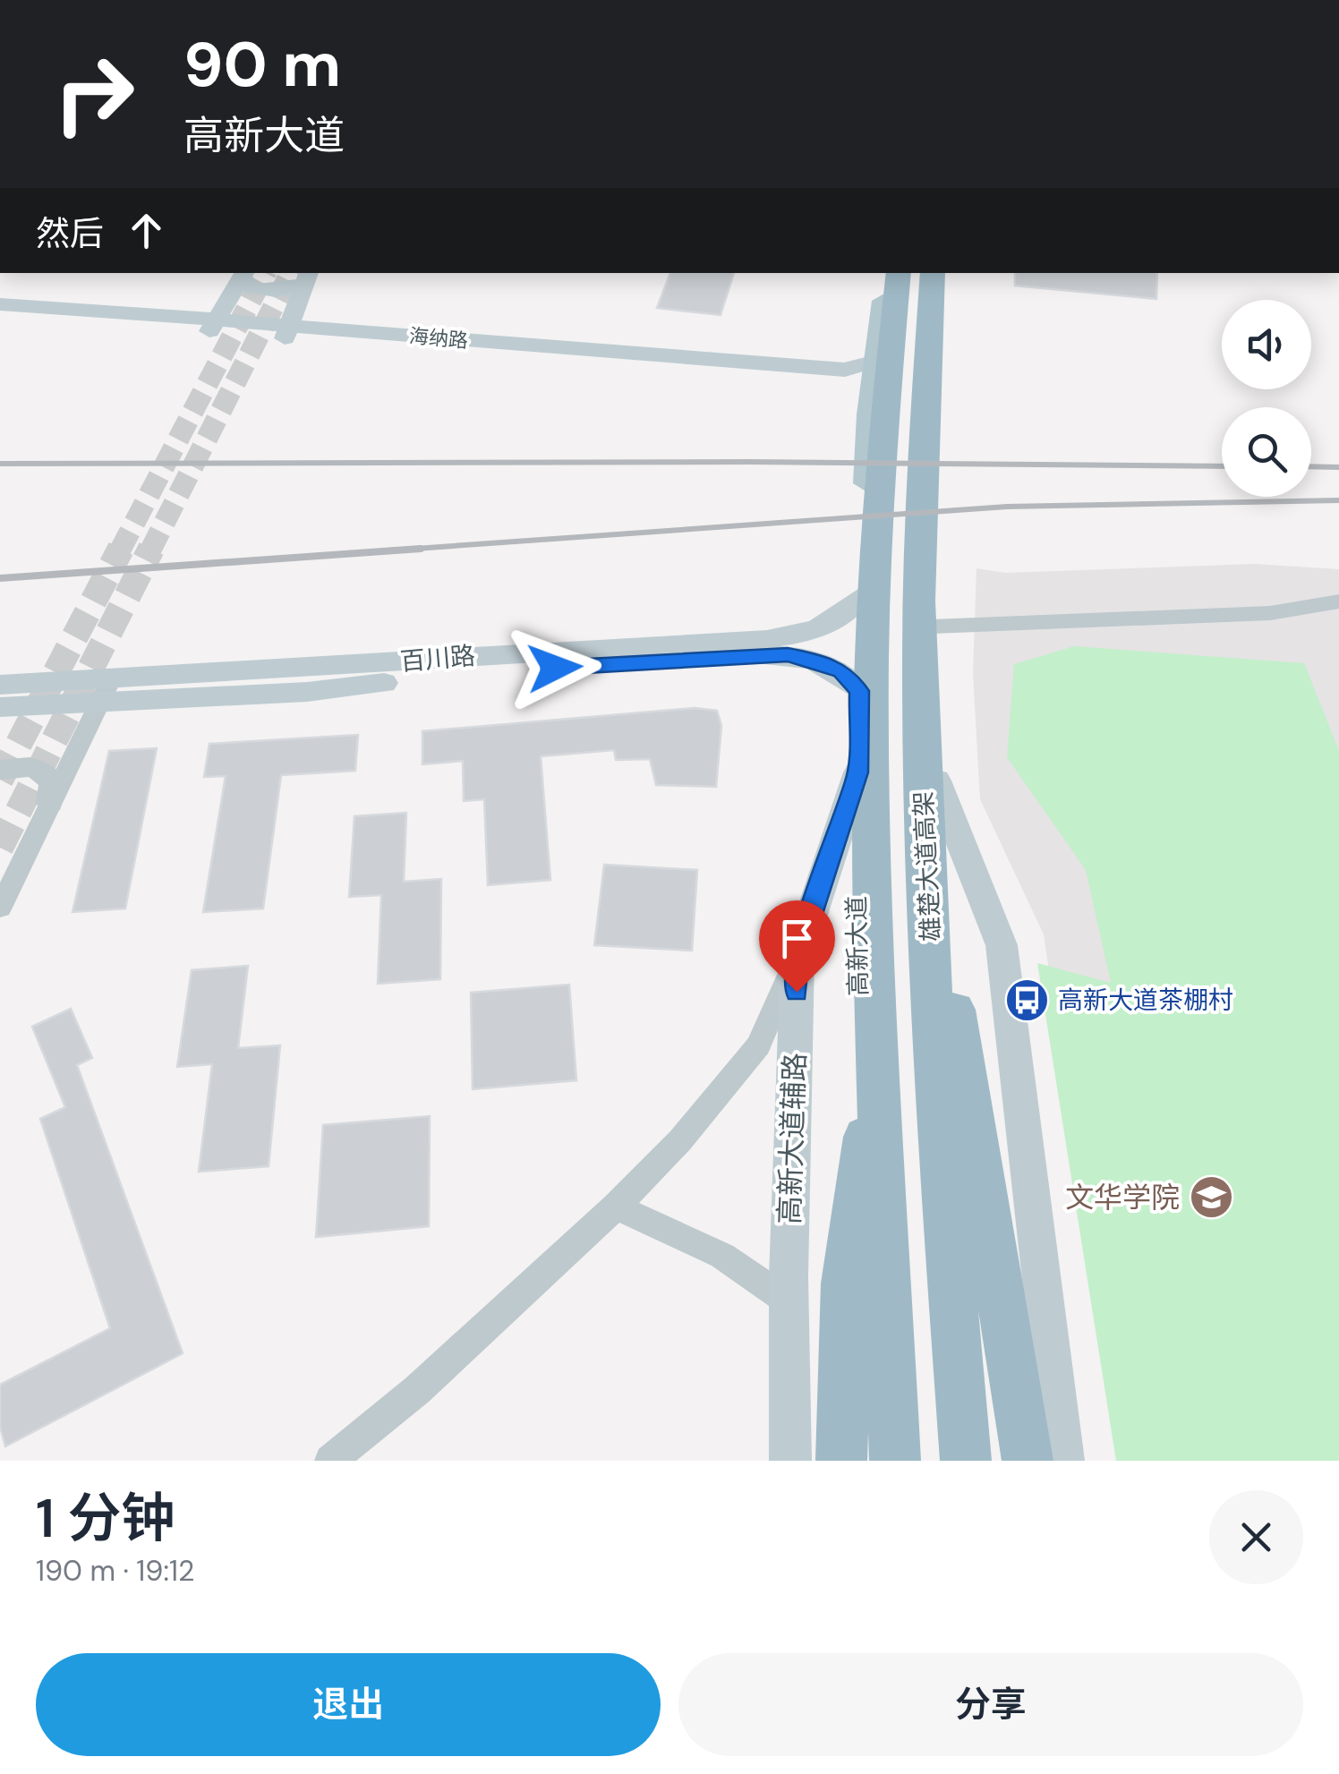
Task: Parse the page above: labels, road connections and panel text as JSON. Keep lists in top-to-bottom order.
{
  "streets": {
    "highway": ["雄楚大道高架"],
    "main road": [
      "海纳路",
      "百川路",
      "高新大道",
      "高新大道辅路"
    ]
  },
  "crossings": [
    ["海纳路", "高新大道"],
    ["百川路", "高新大道"],
    ["高新大道", "高新大道辅路"]
  ],
  "places": {
    "bus stop": ["高新大道茶棚村"],
    "school or university": ["文华学院"]
  },
  "page": {
    "turn": ["90 m", "高新大道"],
    "then": "然后",
    "heading": ["1 分钟", "190 m · 19:12"],
    "buttons": ["退出", "分享"]
  }
}
